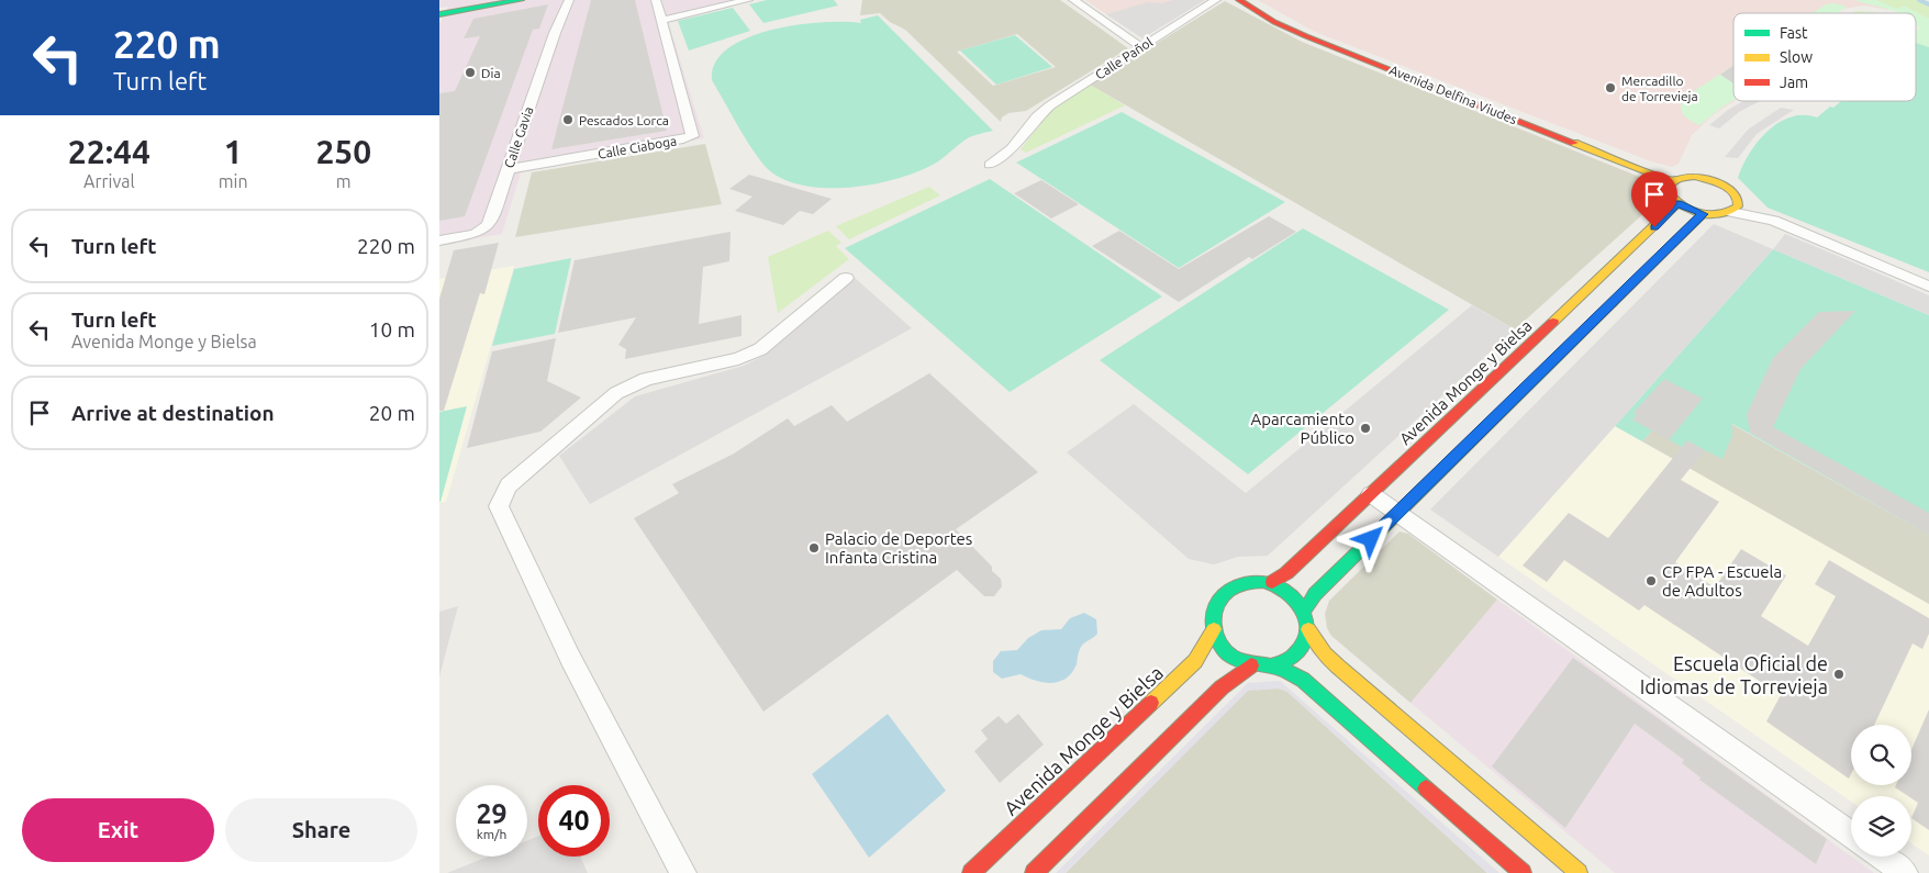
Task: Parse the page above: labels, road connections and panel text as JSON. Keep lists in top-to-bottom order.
{
  "streets": {
    "street": [
      "Calle Pañol",
      "Avenida Delfina Viudes",
      "Calle Gavia",
      "Calle Ciaboga",
      "Avenida Monge y Bielsa"
    ]
  },
  "crossings": [
    ["Calle Gavia", "Calle Ciaboga"]
  ],
  "places": [
    "Dia",
    "Mercadillo de Torrevieja",
    "Pescados Lorca",
    "Aparcamiento Público",
    "Palacio de Deportes Infanta Cristina",
    "CP FPA - Escuela de Adultos",
    "Escuela Oficial de Idiomas de Torrevieja"
  ],
  "legend": ["Fast", "Slow", "Jam"],
  "page": {
    "turn": ["220 m", "Turn left"],
    "eta": [
      "22:44",
      "Arrival",
      "1",
      "min",
      "250",
      "m"
    ],
    "list": [
      {
        "name": "Turn left",
        "value": "220 m"
      },
      {
        "name": "Turn left",
        "note": "Avenida Monge y Bielsa",
        "value": "10 m"
      },
      {
        "name": "Arrive at destination",
        "value": "20 m"
      }
    ],
    "speed": "29 km/h",
    "limit": "40",
    "buttons": ["Exit", "Share"]
  }
}
